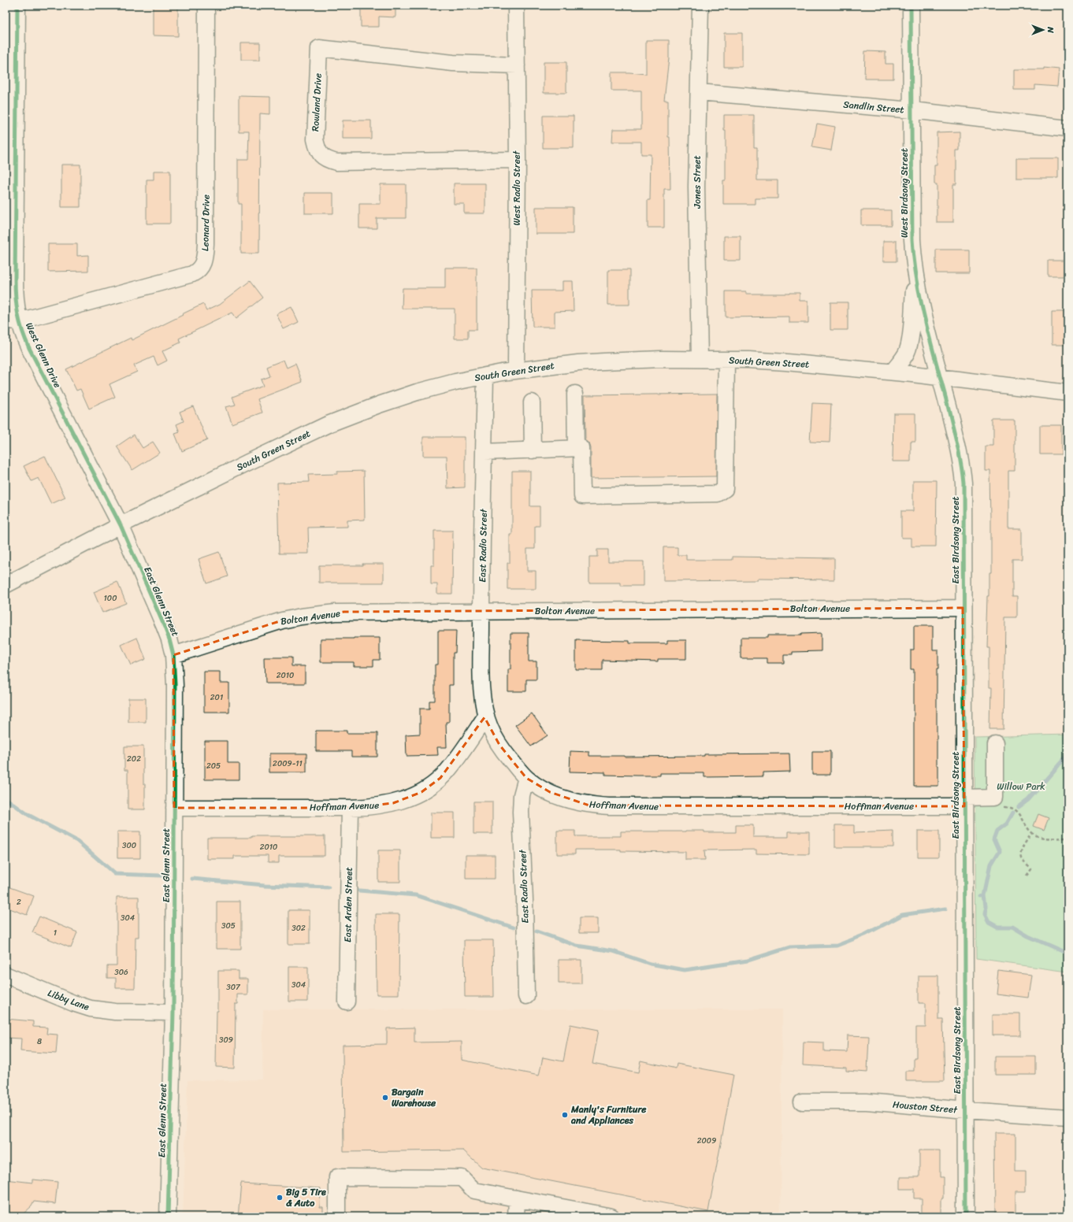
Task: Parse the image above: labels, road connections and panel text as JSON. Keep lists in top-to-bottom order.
{
  "streets": {
    "street": [
      "Rowland Drive",
      "Sandlin Street",
      "Jones Street",
      "West Radio Street",
      "West Birdsong Street",
      "Leonard Drive",
      "West Glenn Drive",
      "South Green Street",
      "East Birdsong Street",
      "East Radio Street",
      "East Glenn Street",
      "Bolton Avenue",
      "Hoffman Avenue",
      "East Arden Street",
      "Libby Lane",
      "Houston Street"
    ]
  },
  "crossings": [
    ["Rowland Drive", "West Radio Street"],
    ["Sandlin Street", "Jones Street"],
    ["Sandlin Street", "West Birdsong Street"],
    ["Jones Street", "South Green Street"],
    ["West Radio Street", "South Green Street"],
    ["West Birdsong Street", "South Green Street"],
    ["West Birdsong Street", "East Birdsong Street"],
    ["Leonard Drive", "West Glenn Drive"],
    ["West Glenn Drive", "South Green Street"],
    ["West Glenn Drive", "East Glenn Street"],
    ["South Green Street", "East Birdsong Street"],
    ["South Green Street", "East Radio Street"],
    ["South Green Street", "East Glenn Street"],
    ["East Birdsong Street", "Bolton Avenue"],
    ["East Birdsong Street", "Hoffman Avenue"],
    ["East Birdsong Street", "Houston Street"],
    ["East Radio Street", "Bolton Avenue"],
    ["East Radio Street", "Hoffman Avenue"],
    ["East Glenn Street", "Bolton Avenue"],
    ["East Glenn Street", "Hoffman Avenue"],
    ["East Glenn Street", "Libby Lane"],
    ["Hoffman Avenue", "East Arden Street"]
  ],
  "parks": ["Willow Park"],
  "places": ["Bargain Warehouse", "Manly's Furniture and Appliances", "Big 5 Tire & Auto"],
  "house_numbers": [
    "100",
    "2010",
    "201",
    "202",
    "2009-11",
    "205",
    "300",
    "2010",
    "2",
    "304",
    "305",
    "302",
    "1",
    "306",
    "304",
    "307",
    "309",
    "8",
    "2009"
  ],
  "north": "right"
}
